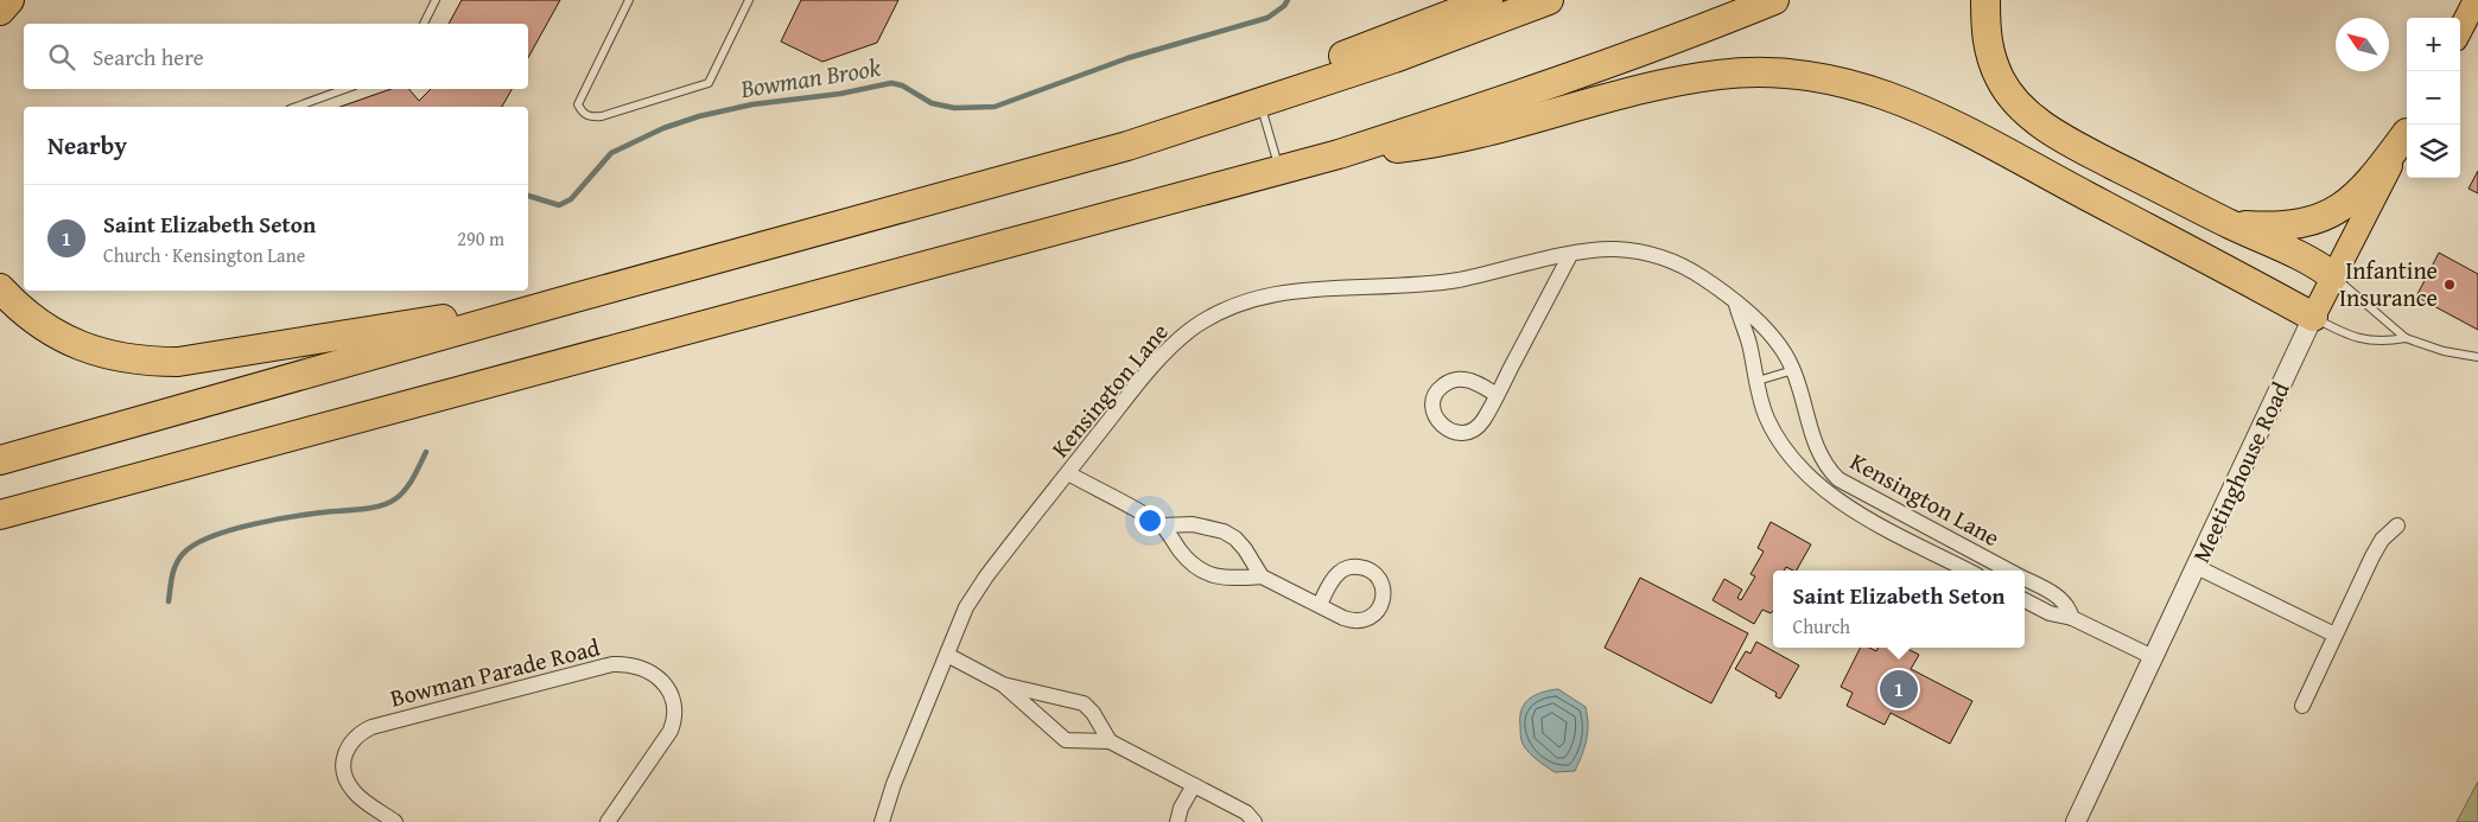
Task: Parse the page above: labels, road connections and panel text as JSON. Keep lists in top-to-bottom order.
{
  "streets": {
    "main road": ["Meetinghouse Road"],
    "street": ["Kensington Lane", "Bowman Parade Road"]
  },
  "crossings": [
    ["Kensington Lane", "Meetinghouse Road"]
  ],
  "water": ["Bowman Brook"],
  "places": ["Infantine Insurance"],
  "north": "top left",
  "page": {
    "map_buttons": ["+", "−"],
    "search": "Search here",
    "heading": "Nearby",
    "list": [
      {
        "mark": "1",
        "name": "Saint Elizabeth Seton",
        "note": "Church · Kensington Lane",
        "value": "290 m"
      }
    ],
    "popup": ["Saint Elizabeth Seton", "Church"],
    "pins": "1"
  }
}
